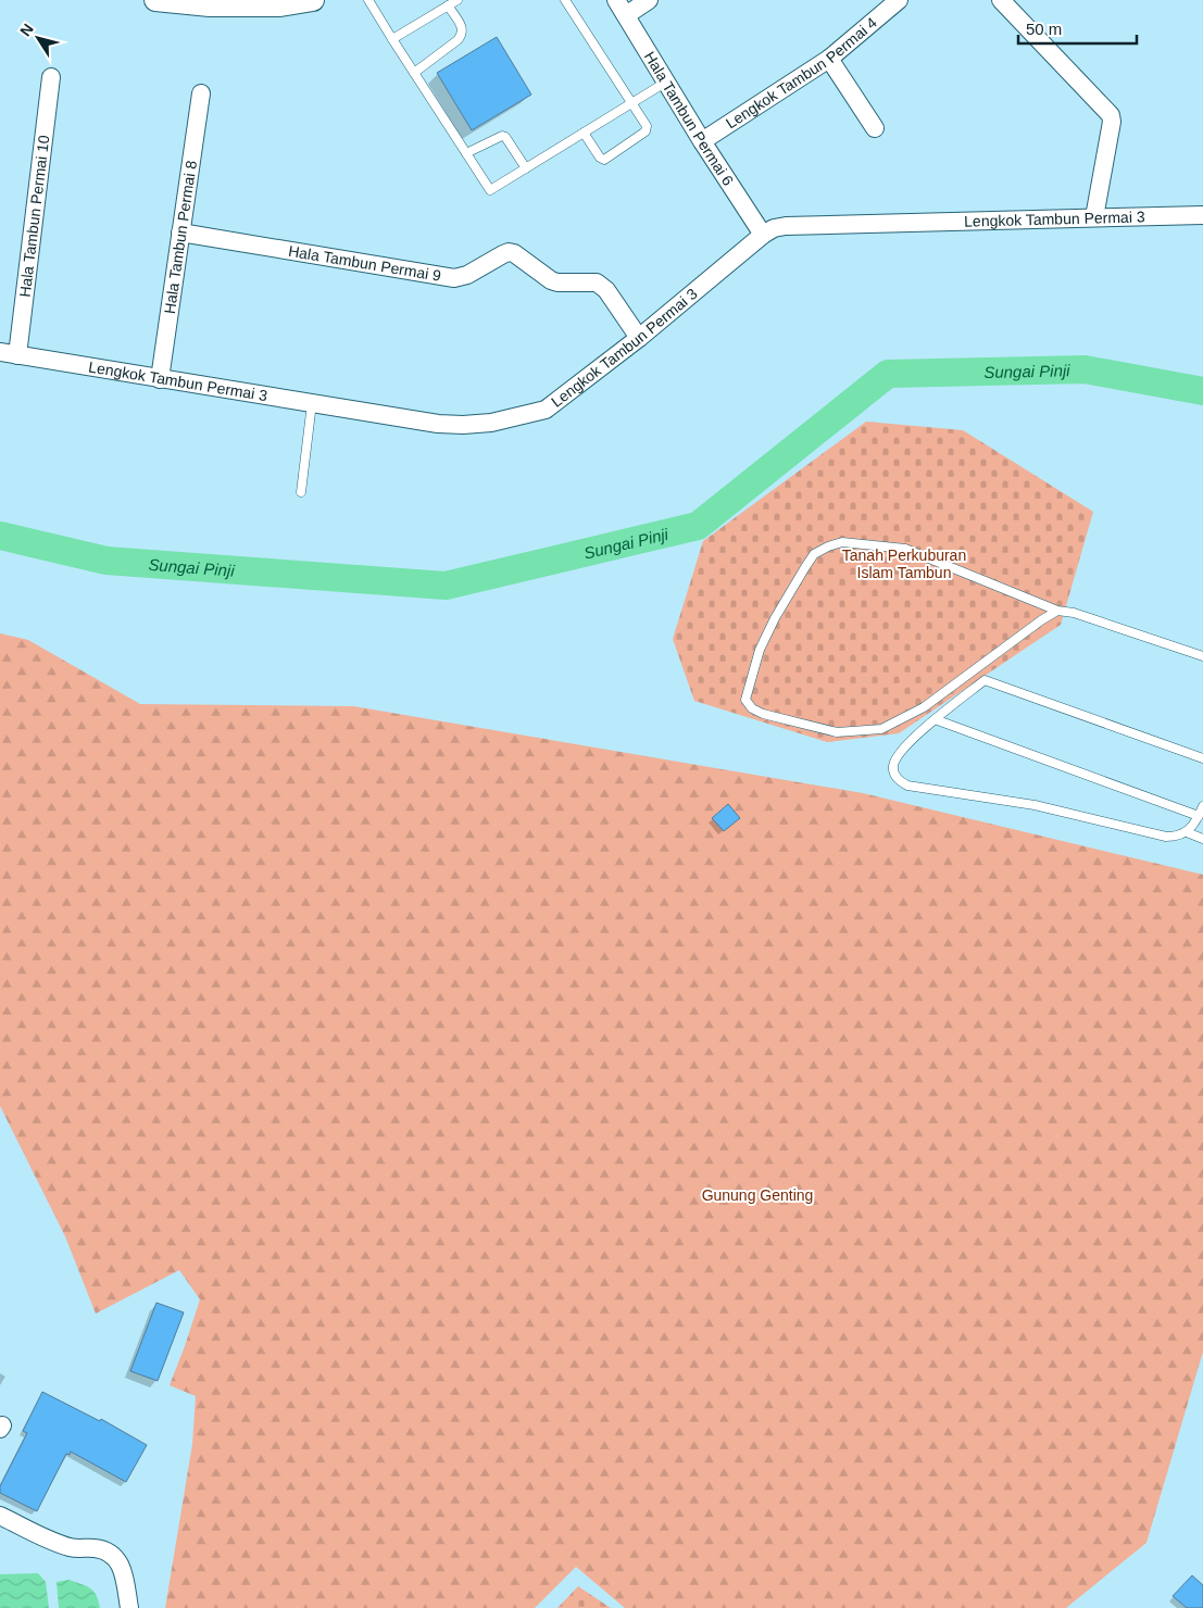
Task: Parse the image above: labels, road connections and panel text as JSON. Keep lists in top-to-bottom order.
{
  "streets": {
    "street": [
      "Lengkok Tambun Permai 4",
      "Hala Tambun Permai 6",
      "Hala Tambun Permai 10",
      "Lengkok Tambun Permai 3",
      "Hala Tambun Permai 8",
      "Hala Tambun Permai 9"
    ]
  },
  "crossings": [
    ["Lengkok Tambun Permai 4", "Hala Tambun Permai 6"],
    ["Hala Tambun Permai 6", "Lengkok Tambun Permai 3"],
    ["Hala Tambun Permai 10", "Lengkok Tambun Permai 3"],
    ["Lengkok Tambun Permai 3", "Hala Tambun Permai 8"],
    ["Lengkok Tambun Permai 3", "Hala Tambun Permai 9"],
    ["Hala Tambun Permai 8", "Hala Tambun Permai 9"]
  ],
  "water": ["Sungai Pinji"],
  "parks": ["Tanah Perkuburan Islam Tambun", "Gunung Genting"],
  "scale_bar": "50 m",
  "north": "top left"
}
